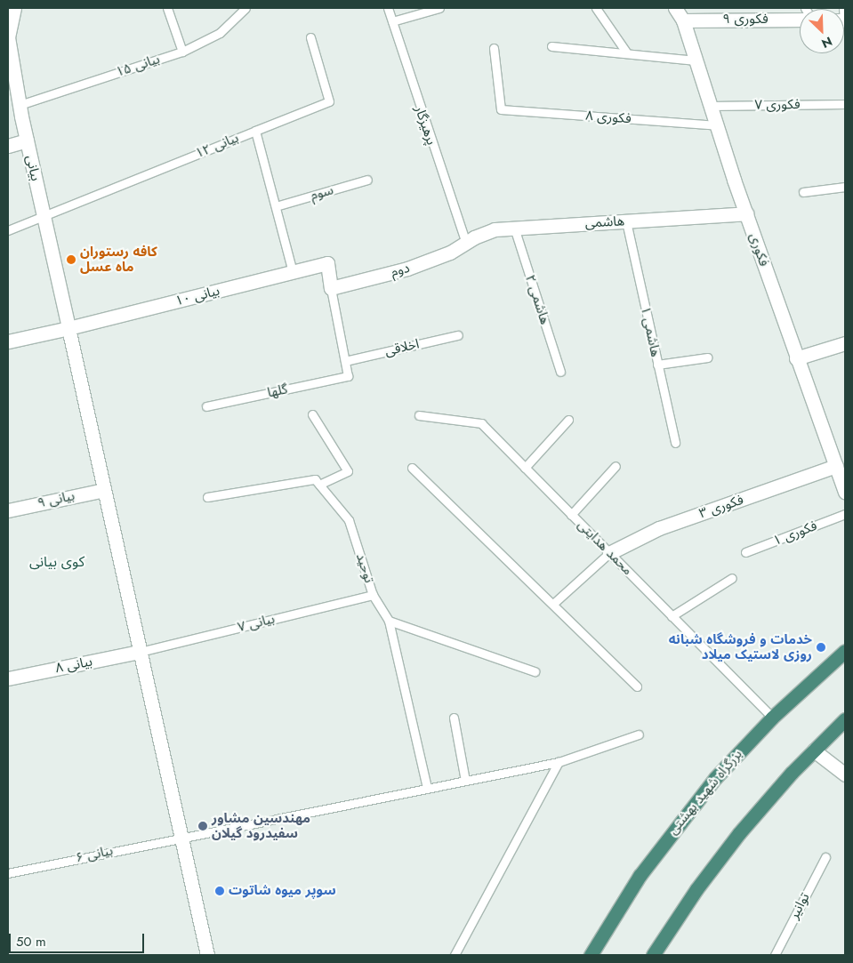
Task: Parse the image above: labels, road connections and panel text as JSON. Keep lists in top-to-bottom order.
{
  "streets": {
    "highway": ["بزرگراه شهید بهشتی"],
    "street": [
      "فکوری ۹",
      "بیانی",
      "هاشمی",
      "فکوری",
      "دوم",
      "بیانی ۱۰",
      "بیانی ۹",
      "فکوری ۳",
      "بیانی ۸"
    ],
    "lane": [
      "بیانی ۱۵",
      "فکوری ۷",
      "فکوری ۸",
      "پرهیزگار",
      "بیانی ۱۲",
      "سوم",
      "هاشمی ۲",
      "هاشمی ۱",
      "اخلاقی",
      "گلها",
      "فکوری ۱",
      "محمد هدایتی",
      "توحید",
      "بیانی ۷",
      "بیانی ۶",
      "توانیر"
    ]
  },
  "crossings": [
    ["فکوری ۹", "فکوری"],
    ["بیانی ۱۵", "بیانی"],
    ["فکوری ۷", "فکوری"],
    ["فکوری ۸", "فکوری"],
    ["پرهیزگار", "هاشمی"],
    ["پرهیزگار", "دوم"],
    ["بیانی ۱۲", "بیانی"],
    ["بیانی ۱۲", "سوم"],
    ["بیانی ۱۲", "بیانی ۱۰"],
    ["بیانی", "بیانی ۱۰"],
    ["بیانی", "بیانی ۹"],
    ["بیانی", "بیانی ۷"],
    ["بیانی", "بیانی ۸"],
    ["بیانی", "بیانی ۶"],
    ["هاشمی", "فکوری"],
    ["هاشمی", "دوم"],
    ["هاشمی", "هاشمی ۲"],
    ["هاشمی", "هاشمی ۱"],
    ["فکوری", "فکوری ۳"],
    ["دوم", "بیانی ۱۰"],
    ["اخلاقی", "گلها"],
    ["فکوری ۳", "محمد هدایتی"],
    ["محمد هدایتی", "بزرگراه شهید بهشتی"],
    ["توحید", "بیانی ۷"],
    ["توحید", "بیانی ۶"],
    ["بیانی ۷", "بیانی ۸"]
  ],
  "districts": ["کوی بیانی"],
  "places": [
    "کافه رستوران ماه عسل",
    "خدمات و فروشگاه شبانه روزی لاستیک میلاد",
    "مهندسین مشاور سفیدرود گیلان",
    "سوپر میوه شاتوت"
  ],
  "scale_bar": "50 m",
  "north": "bottom right"
}
